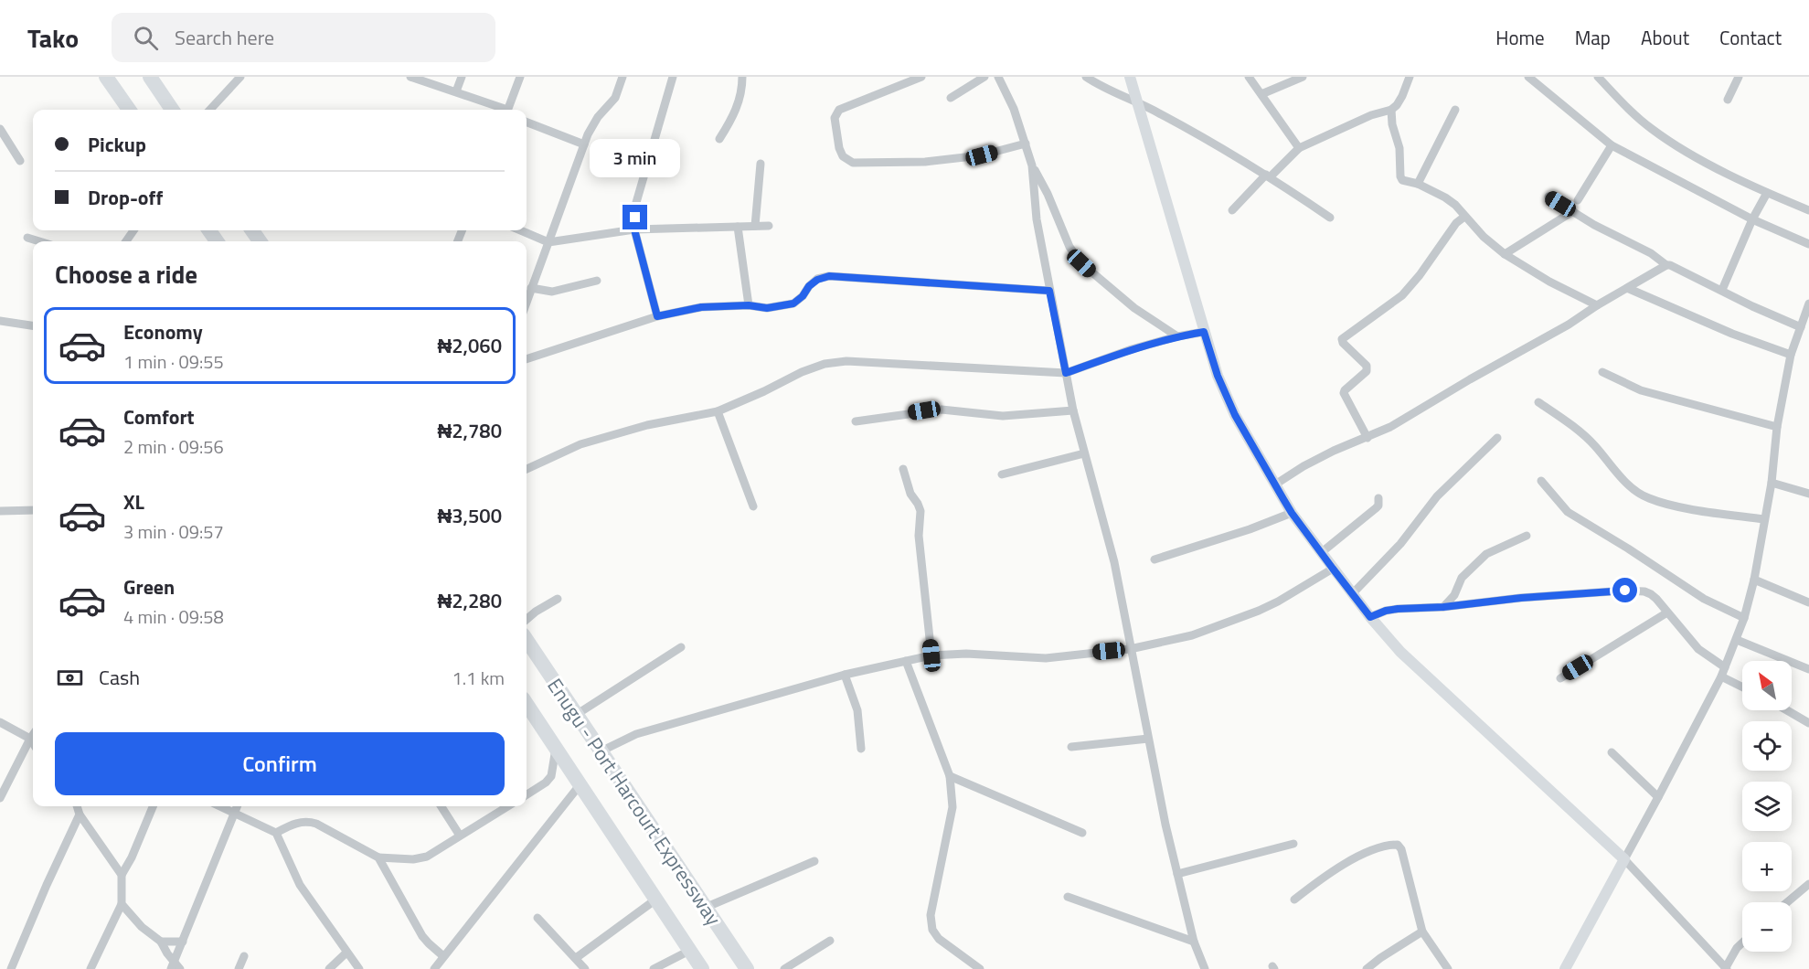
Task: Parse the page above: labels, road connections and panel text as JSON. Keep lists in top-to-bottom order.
{
  "streets": {
    "highway": ["Enugu - Port Harcourt Expressway"]
  },
  "north": "top left",
  "page": {
    "header": "Tako",
    "search": "Search here",
    "nav": [
      "Home",
      "Map",
      "About",
      "Contact"
    ],
    "banner": ["Pickup", "Drop-off"],
    "bubble": "3 min",
    "heading": "Choose a ride",
    "list": [
      {
        "name": "Economy",
        "note": "1 min · 09:55",
        "value": "₦2,060"
      },
      {
        "name": "Comfort",
        "note": "2 min · 09:56",
        "value": "₦2,780"
      },
      {
        "name": "XL",
        "note": "3 min · 09:57",
        "value": "₦3,500"
      },
      {
        "name": "Green",
        "note": "4 min · 09:58",
        "value": "₦2,280"
      }
    ],
    "pay": ["Cash", "1.1 km"],
    "map_buttons": ["+", "−"],
    "buttons": "Confirm"
  }
}
